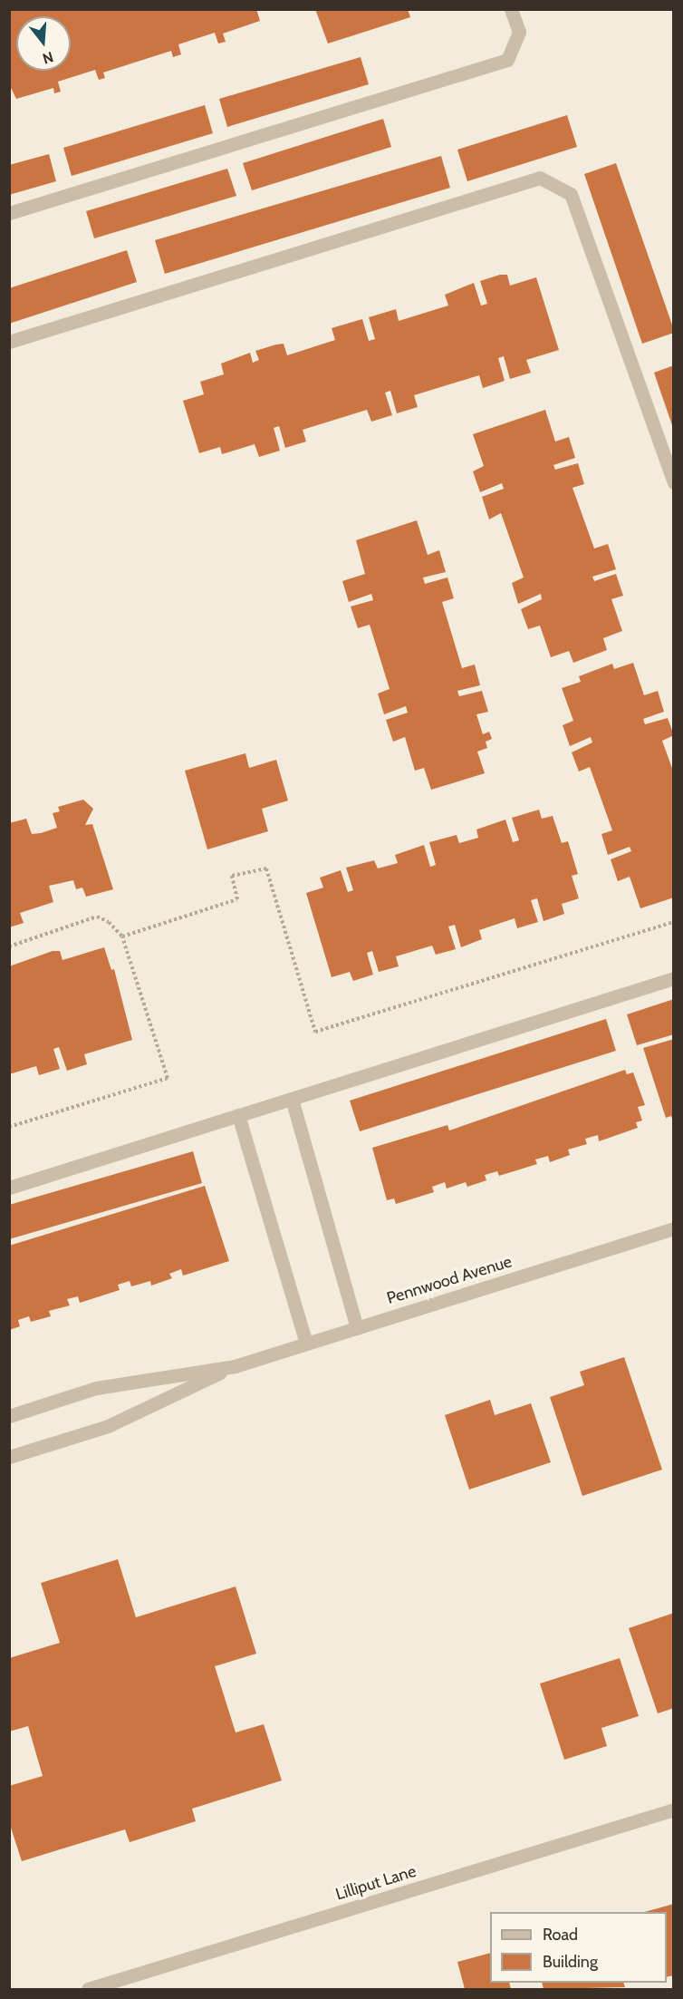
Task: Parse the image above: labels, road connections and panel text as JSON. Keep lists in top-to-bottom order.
{
  "streets": {
    "street": ["Pennwood Avenue", "Lilliput Lane"]
  },
  "legend": ["Road", "Building"],
  "north": "bottom"
}
